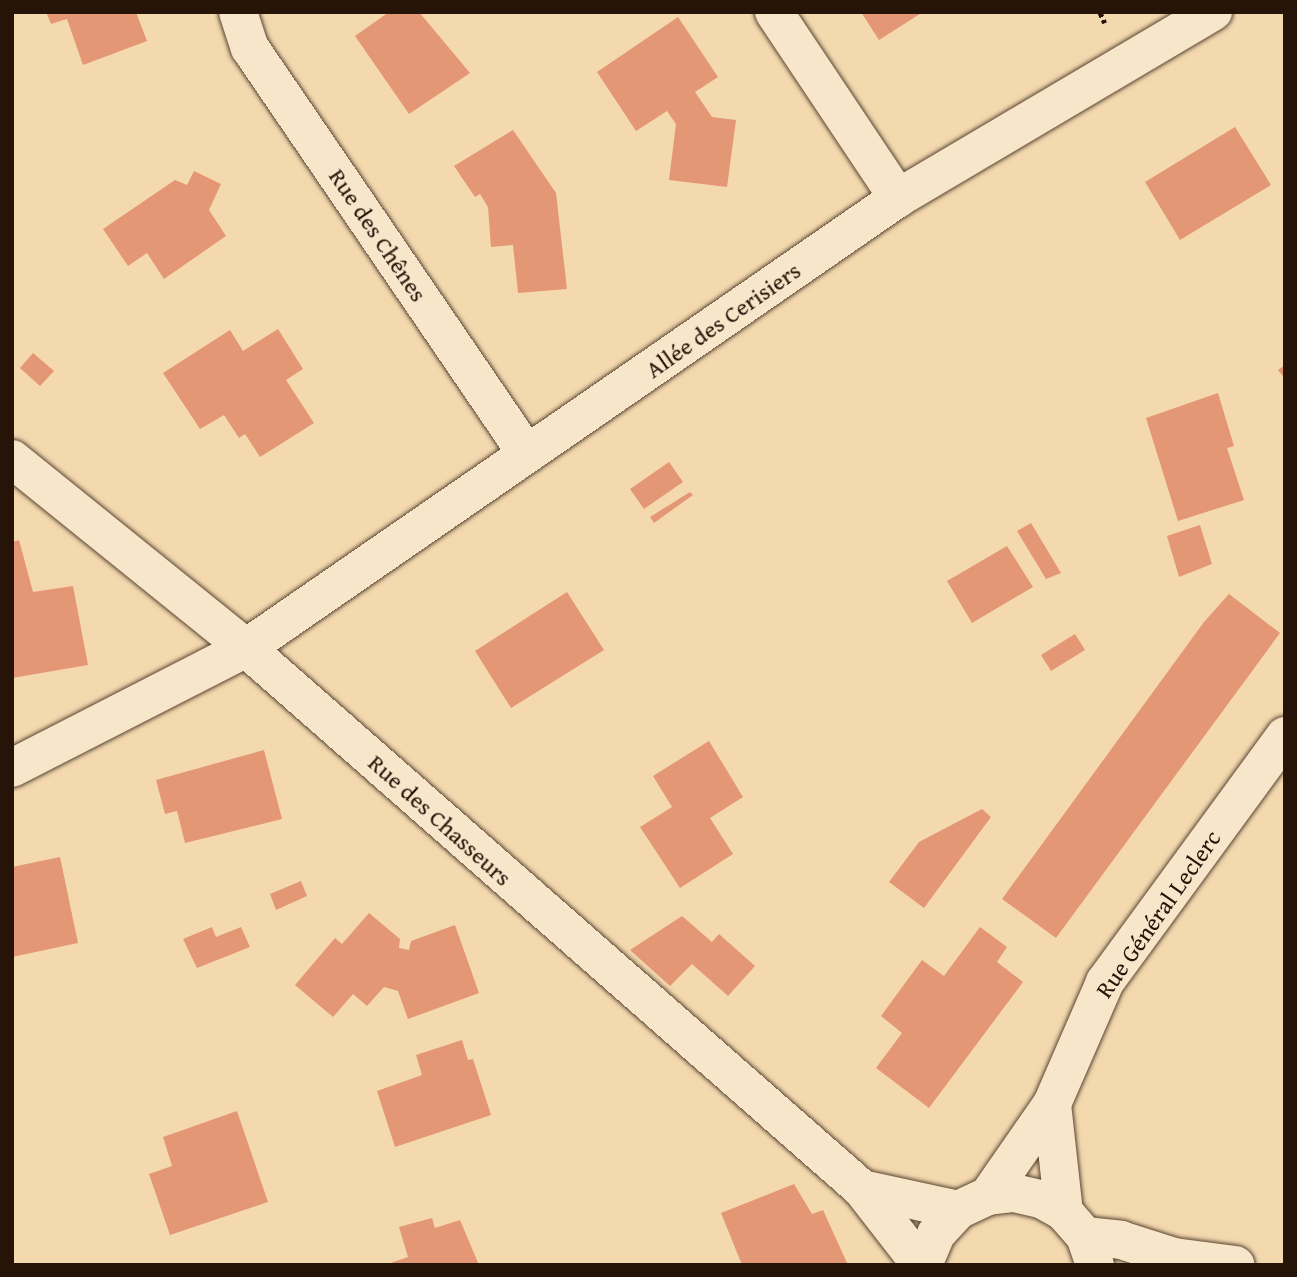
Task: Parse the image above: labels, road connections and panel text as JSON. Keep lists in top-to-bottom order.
{
  "streets": {
    "street": [
      "Rue des Chênes",
      "Allée des Cerisiers",
      "Rue des Chasseurs",
      "Rue Général Leclerc"
    ]
  },
  "crossings": [
    ["Rue des Chênes", "Allée des Cerisiers"],
    ["Allée des Cerisiers", "Rue des Chasseurs"],
    ["Rue des Chasseurs", "Rue Général Leclerc"]
  ]
}
